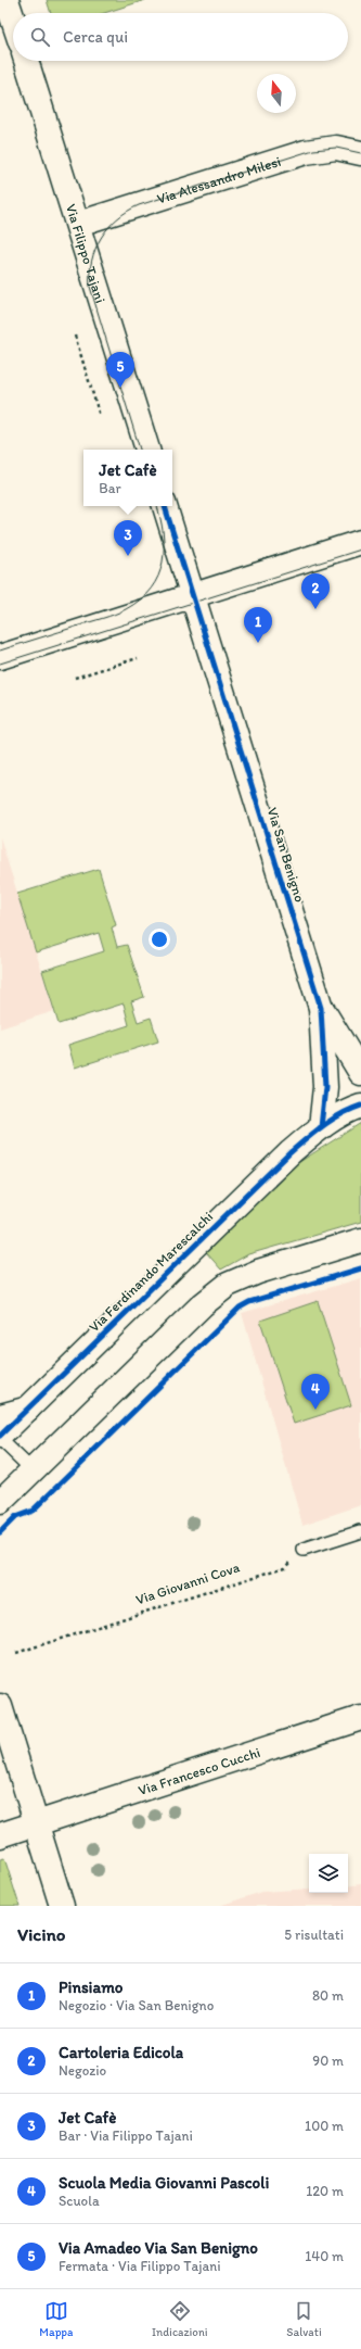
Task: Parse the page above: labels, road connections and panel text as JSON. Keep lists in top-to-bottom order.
{
  "streets": {
    "street": [
      "Via Alessandro Milesi",
      "Via Filippo Tajani",
      "Via San Benigno",
      "Via Ferdinando Marescalchi",
      "Via Francesco Cucchi"
    ],
    "path": ["Via Giovanni Cova"]
  },
  "crossings": [
    ["Via Alessandro Milesi", "Via Filippo Tajani"],
    ["Via San Benigno", "Via Ferdinando Marescalchi"]
  ],
  "north": "top",
  "page": {
    "search": "Cerca qui",
    "pins": [
      "5",
      "3",
      "2",
      "1",
      "4"
    ],
    "popup": ["Jet Cafè", "Bar"],
    "heading": ["Vicino", "5 risultati"],
    "list": [
      {
        "mark": "1",
        "name": "Pinsiamo",
        "note": "Negozio · Via San Benigno",
        "value": "80 m"
      },
      {
        "mark": "2",
        "name": "Cartoleria Edicola",
        "note": "Negozio",
        "value": "90 m"
      },
      {
        "mark": "3",
        "name": "Jet Cafè",
        "note": "Bar · Via Filippo Tajani",
        "value": "100 m"
      },
      {
        "mark": "4",
        "name": "Scuola Media Giovanni Pascoli",
        "note": "Scuola",
        "value": "120 m"
      },
      {
        "mark": "5",
        "name": "Via Amadeo Via San Benigno",
        "note": "Fermata · Via Filippo Tajani",
        "value": "140 m"
      }
    ],
    "nav": ["Mappa", "Indicazioni", "Salvati"]
  }
}
